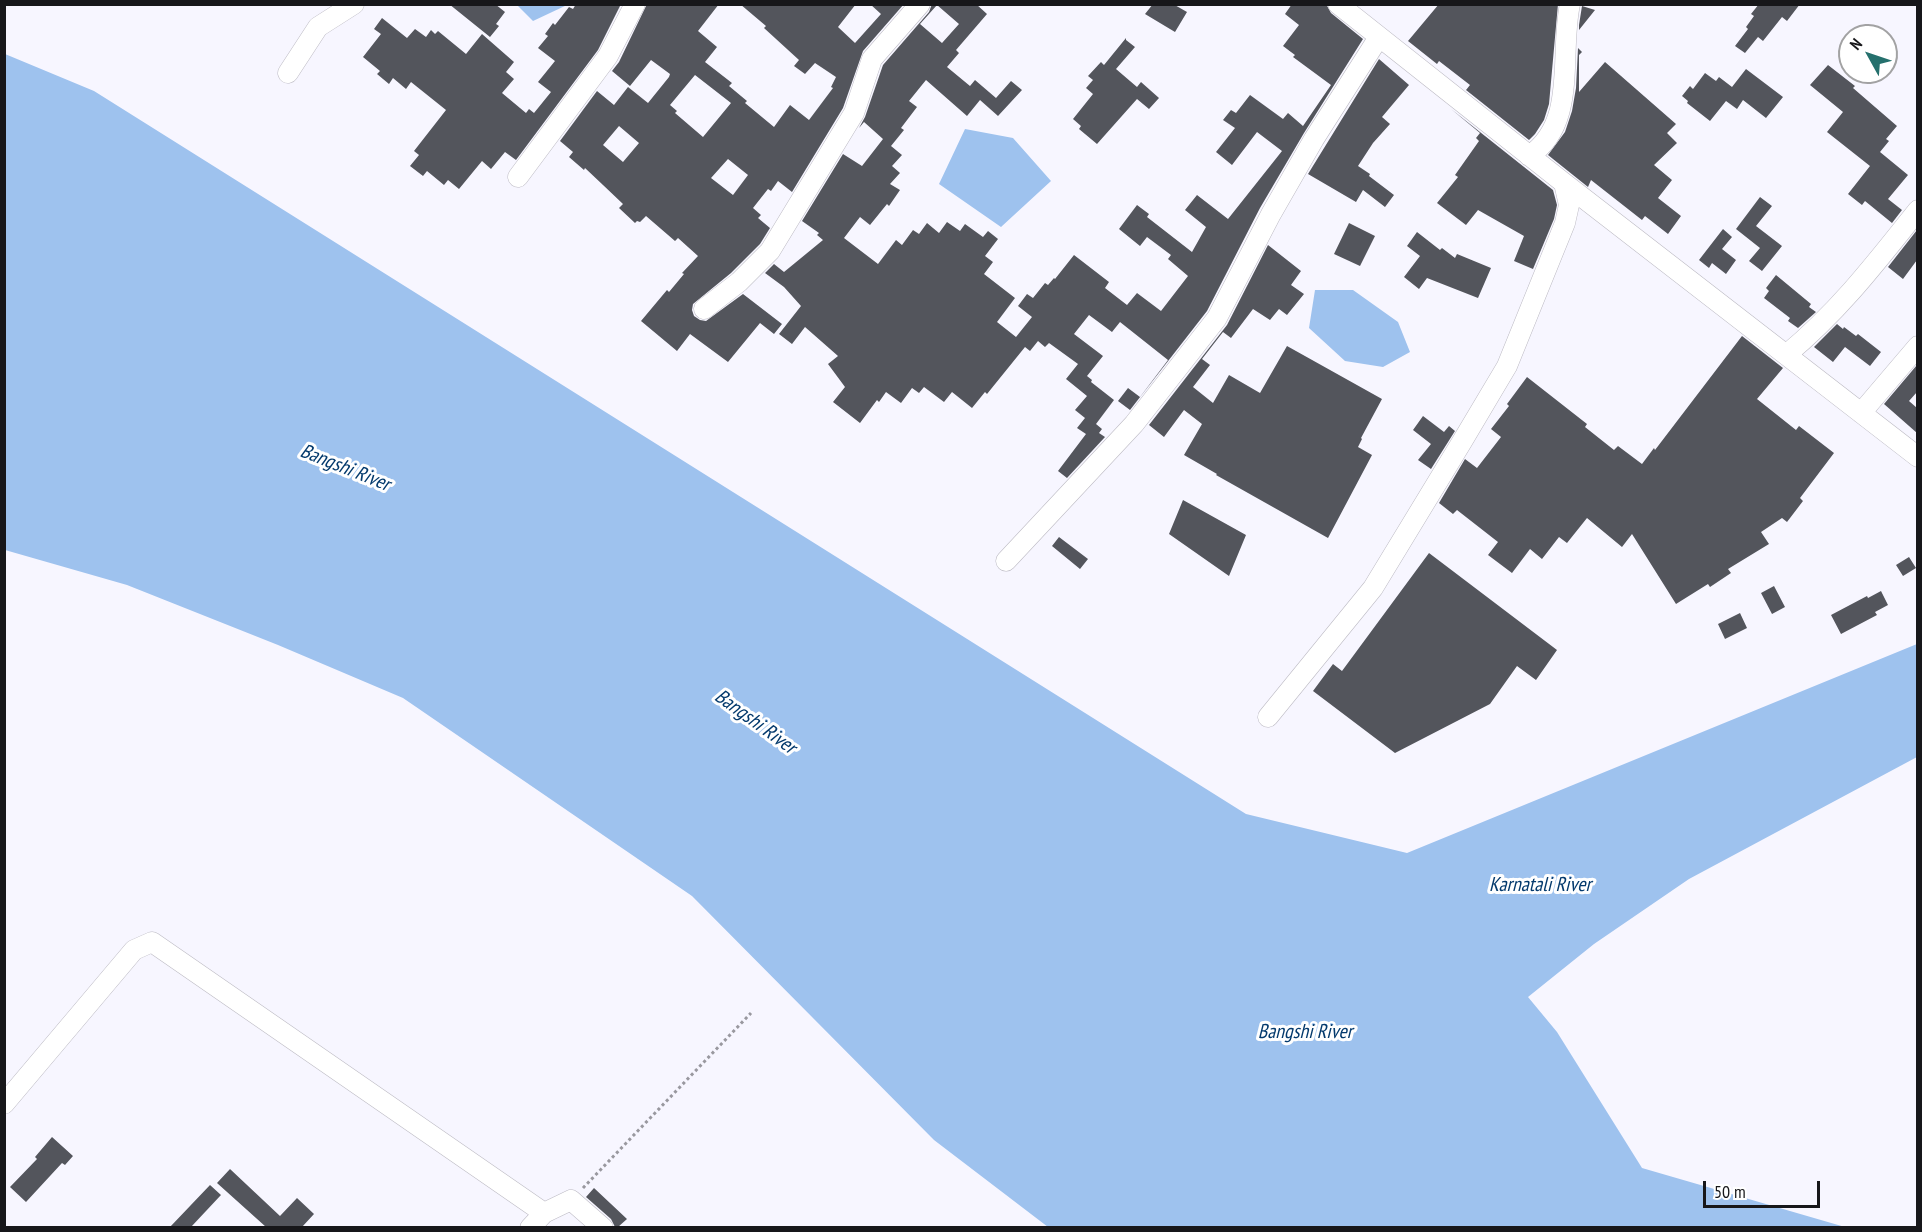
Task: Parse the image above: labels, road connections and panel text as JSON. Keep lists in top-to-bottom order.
{
  "water": ["Bangshi River", "Karnatali River"],
  "scale_bar": "50 m",
  "north": "top left"
}
